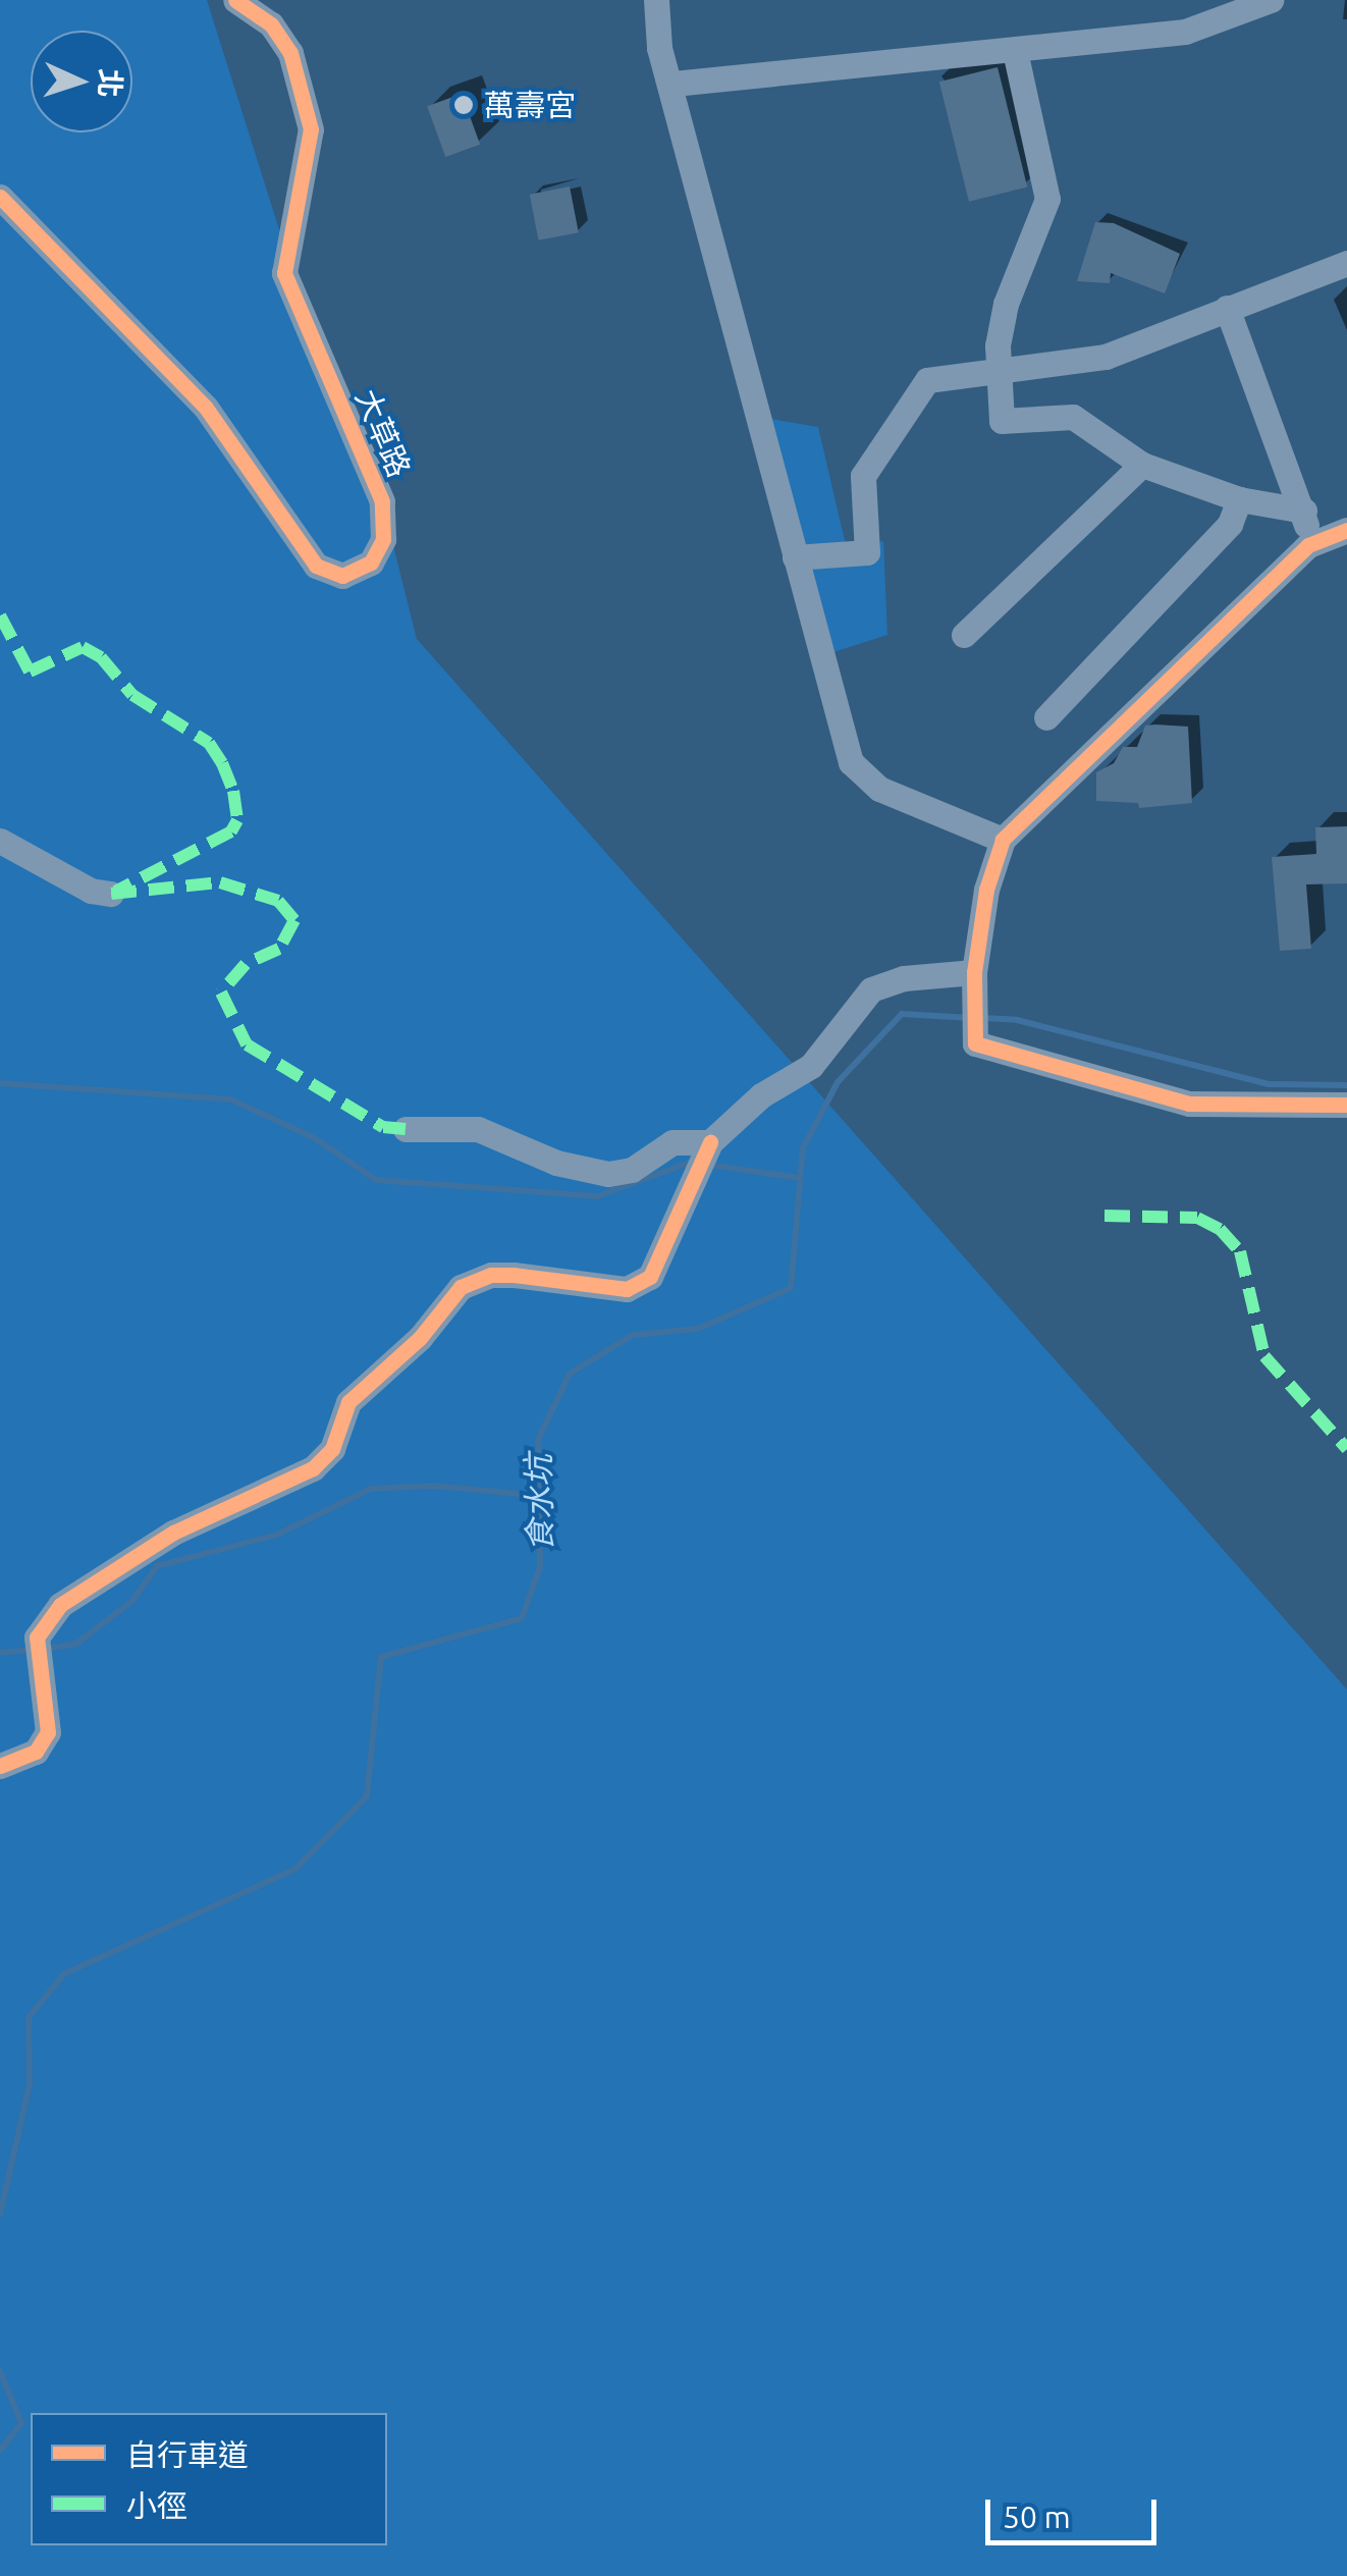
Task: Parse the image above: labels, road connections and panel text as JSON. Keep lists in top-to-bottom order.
{
  "streets": {
    "street": ["大草路"]
  },
  "water": ["食水坑"],
  "places": ["萬壽宮"],
  "legend": ["自行車道", "小徑"],
  "scale_bar": "50 m",
  "north": "right"
}
